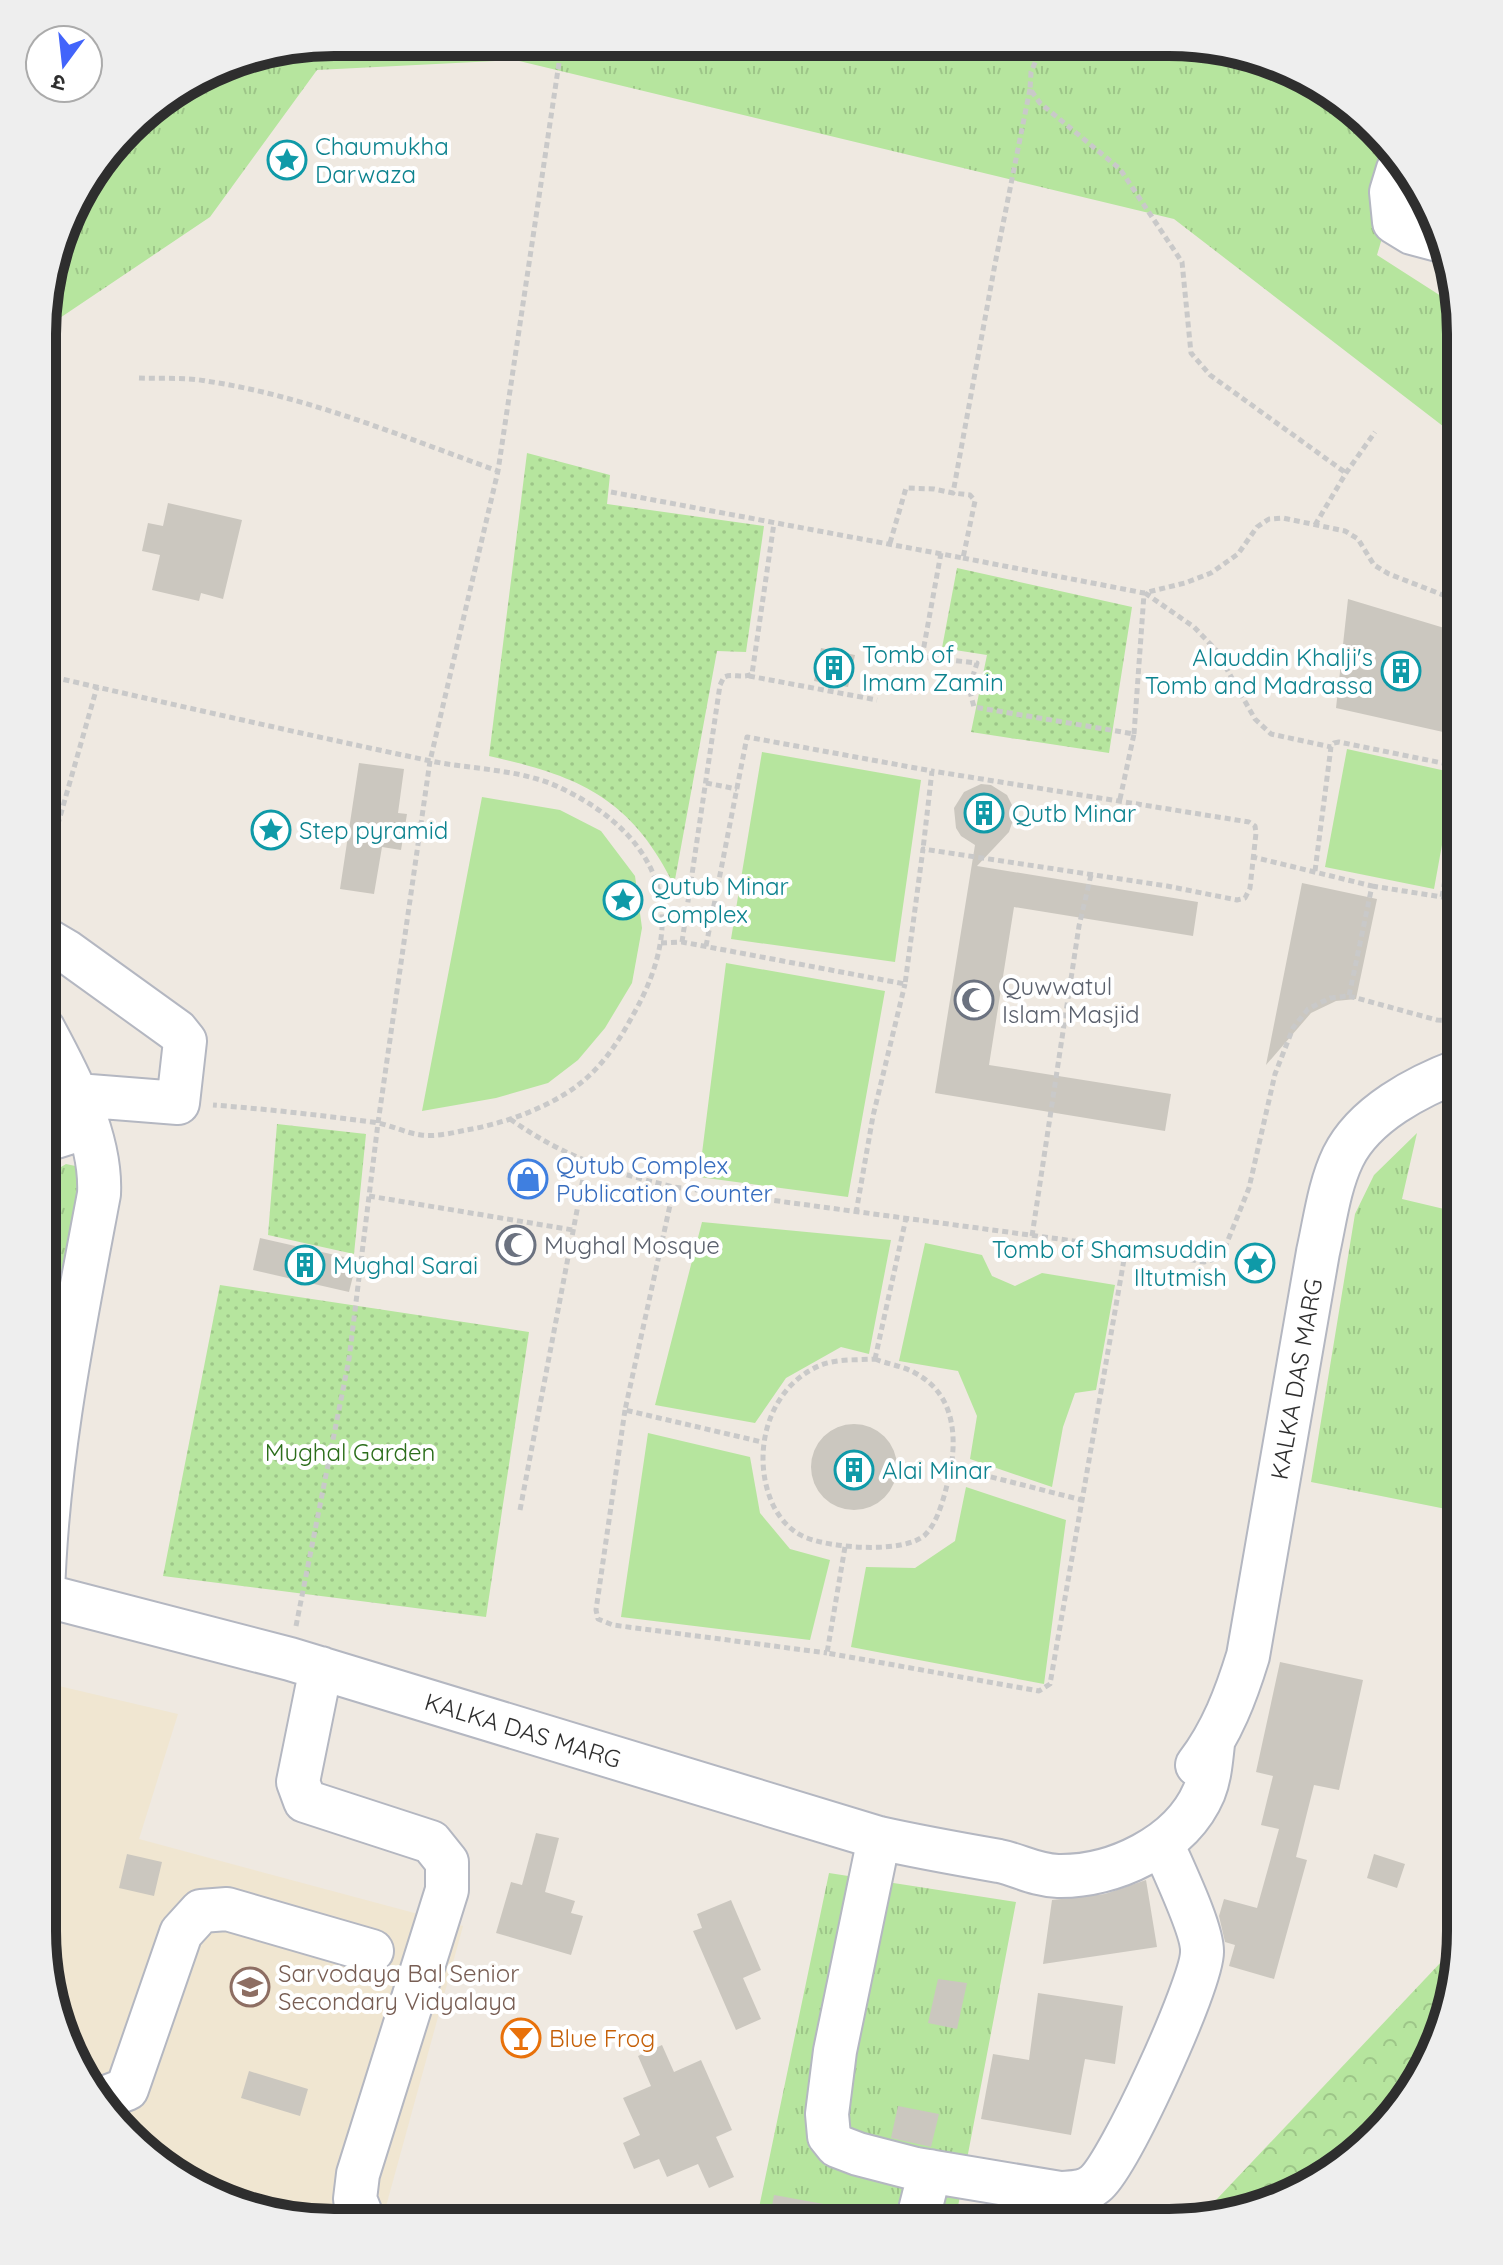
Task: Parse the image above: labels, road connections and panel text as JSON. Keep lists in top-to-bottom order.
{
  "streets": {
    "street": ["KALKA DAS MARG"]
  },
  "parks": ["Mughal Garden"],
  "places": {
    "place": [
      "Chaumukha Darwaza",
      "Step pyramid",
      "Qutub Minar Complex",
      "Tomb of Shamsuddin Iltutmish"
    ],
    "building": [
      "Tomb of Imam Zamin",
      "Alauddin Khalji's Tomb and Madrassa",
      "Qutb Minar",
      "Mughal Sarai",
      "Alai Minar"
    ],
    "mosque": ["Quwwatul Islam Masjid", "Mughal Mosque"],
    "shop": ["Qutub Complex Publication Counter"],
    "school or university": ["Sarvodaya Bal Senior Secondary Vidyalaya"],
    "bar": ["Blue Frog"]
  },
  "north": "bottom"
}
